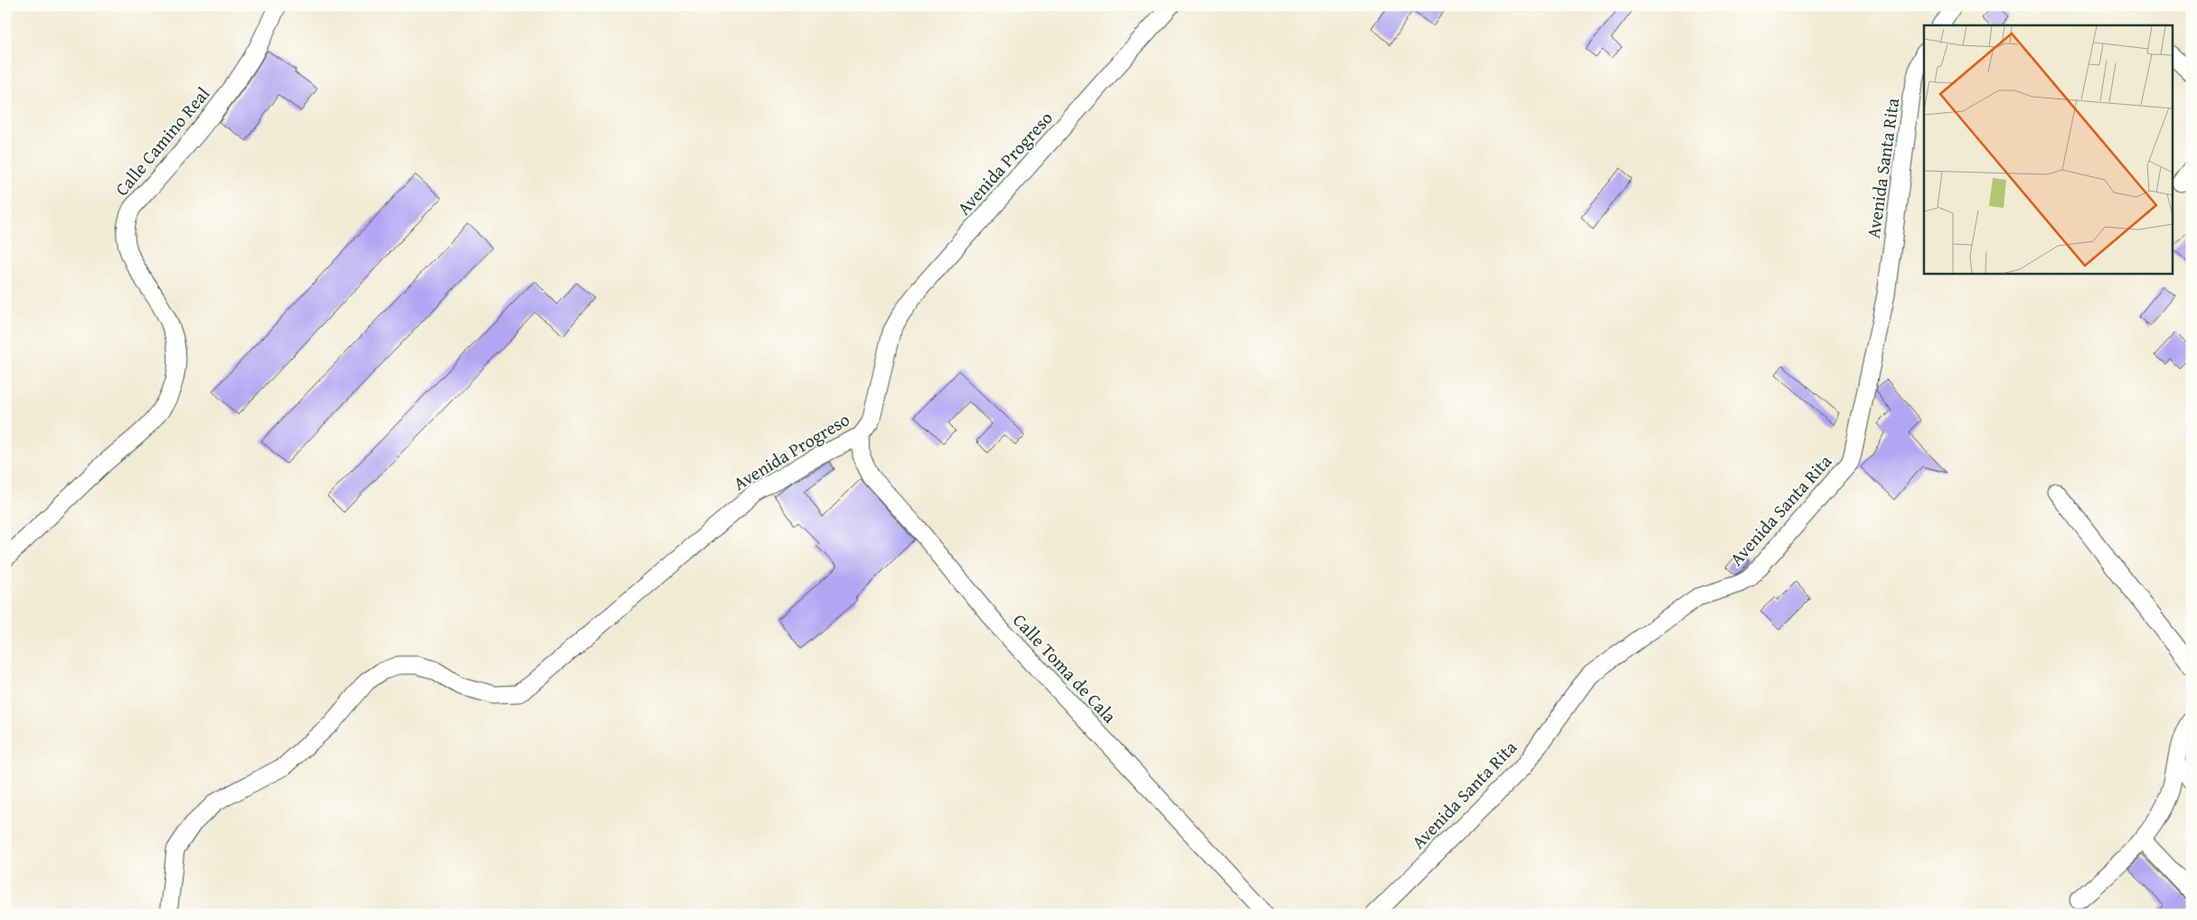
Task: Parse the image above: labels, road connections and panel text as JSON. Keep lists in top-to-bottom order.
{
  "streets": {
    "street": [
      "Calle Camino Real",
      "Avenida Progreso",
      "Avenida Santa Rita",
      "Calle Toma de Cala"
    ]
  },
  "crossings": [
    ["Avenida Progreso", "Calle Toma de Cala"]
  ]
}
